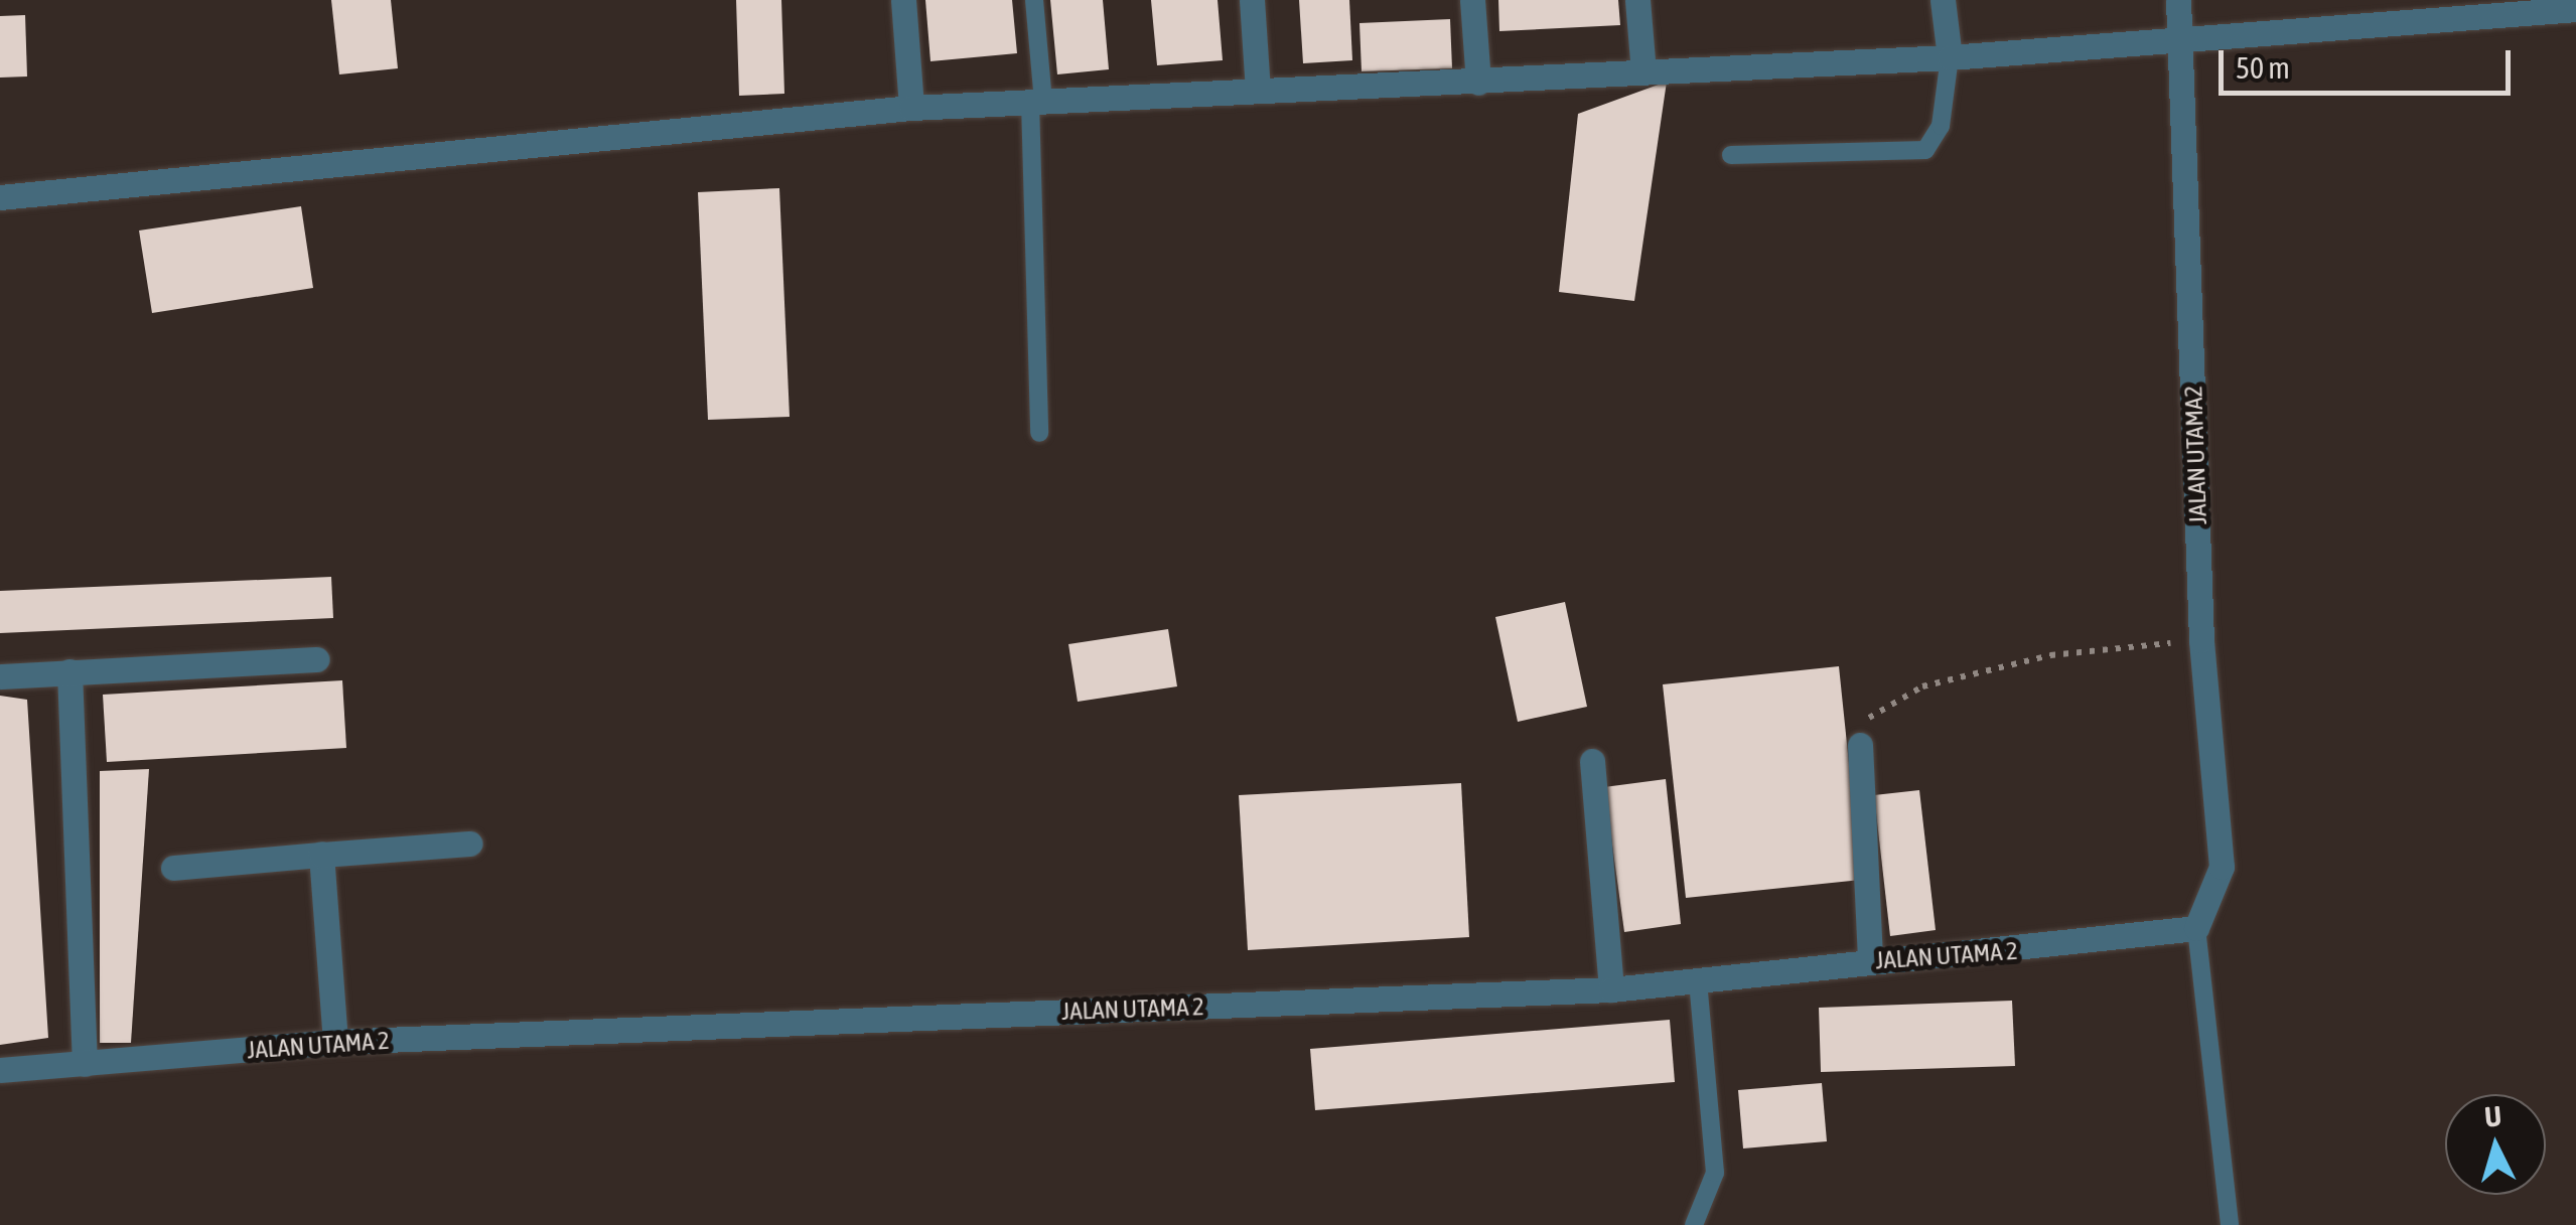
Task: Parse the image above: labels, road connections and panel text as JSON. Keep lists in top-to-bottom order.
{
  "streets": {
    "street": ["JALAN UTAMA2", "JALAN UTAMA 2"]
  },
  "crossings": [
    ["JALAN UTAMA2", "JALAN UTAMA 2"]
  ],
  "scale_bar": "50 m",
  "north": "top"
}
